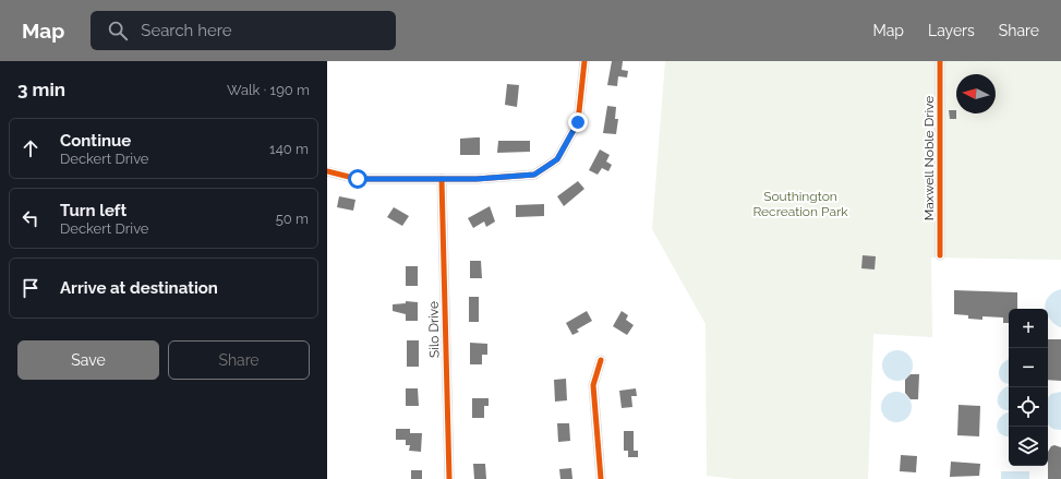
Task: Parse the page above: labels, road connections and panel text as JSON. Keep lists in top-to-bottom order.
{
  "streets": {
    "street": ["Maxwell Noble Drive", "Silo Drive"]
  },
  "parks": ["Southington Recreation Park"],
  "north": "left",
  "page": {
    "header": "Map",
    "search": "Search here",
    "nav": ["Map", "Layers", "Share"],
    "heading": ["3 min", "Walk · 190 m"],
    "list": [
      ["Continue", "Deckert Drive", "140 m"],
      ["Turn left", "Deckert Drive", "50 m"],
      "Arrive at destination"
    ],
    "map_buttons": ["+", "−"],
    "buttons": ["Save", "Share"]
  }
}
